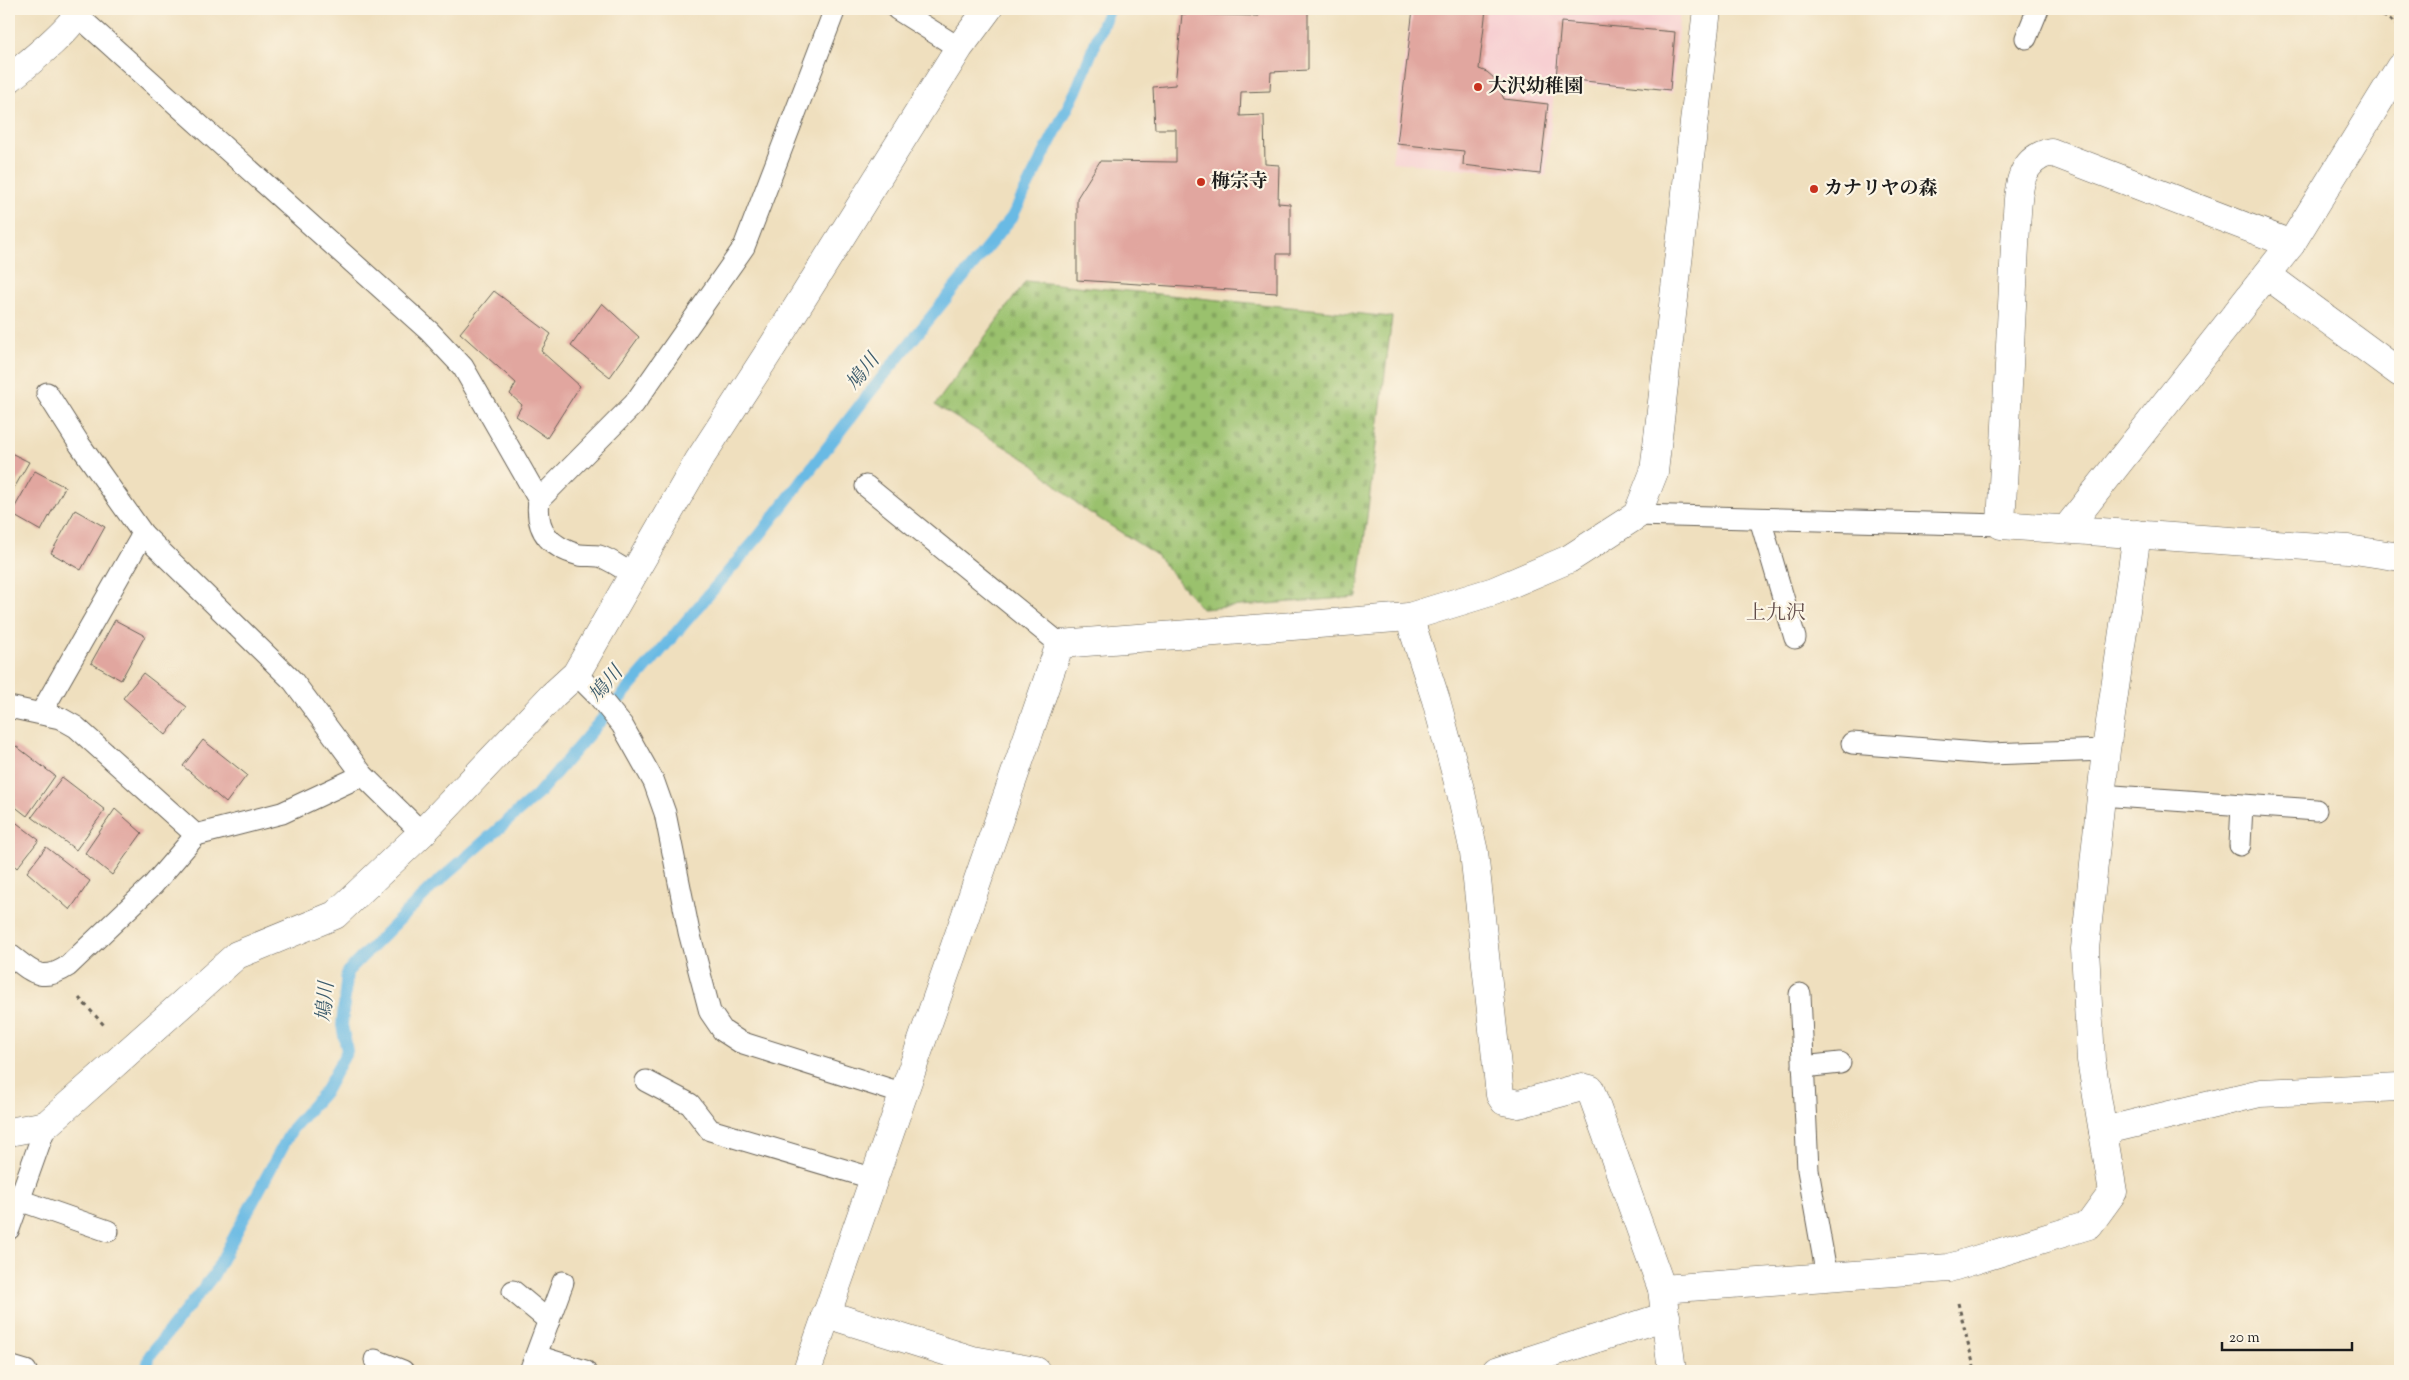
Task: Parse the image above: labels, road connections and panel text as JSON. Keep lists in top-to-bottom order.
{
  "districts": ["上九沢"],
  "water": ["鳩川"],
  "places": ["大沢幼稚園", "梅宗寺", "カナリヤの森"],
  "scale_bar": "20 m"
}
